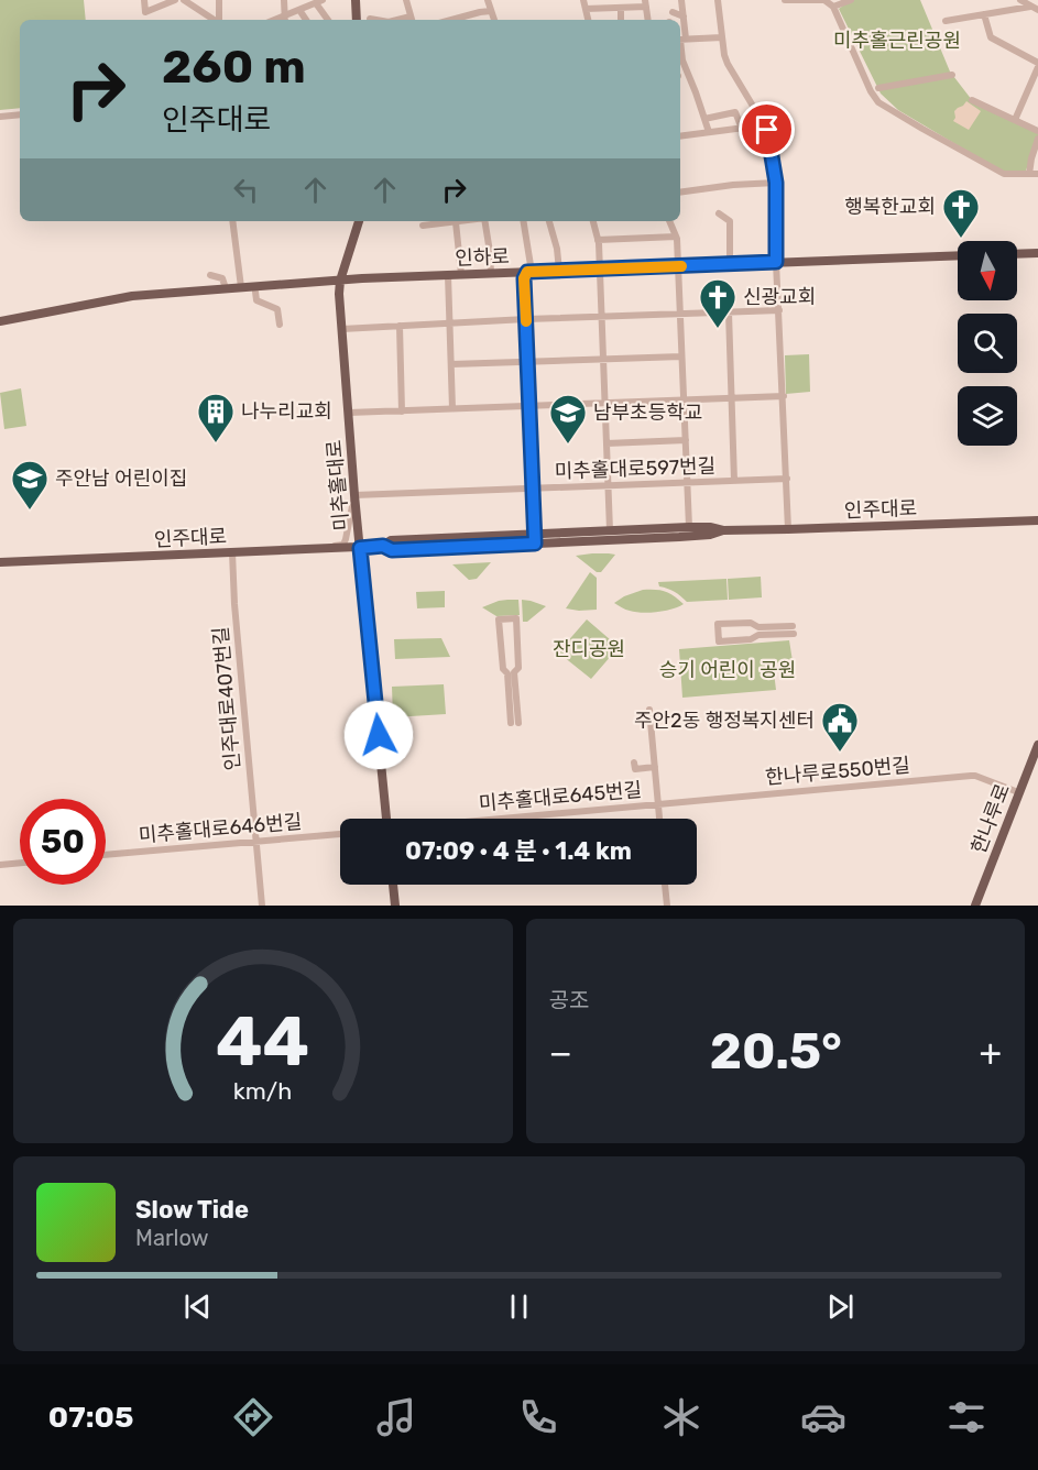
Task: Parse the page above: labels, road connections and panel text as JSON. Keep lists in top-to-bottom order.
{
  "streets": {
    "main road": [
      "인하로",
      "미추홀대로",
      "인주대로",
      "한나루로"
    ],
    "street": [
      "미추홀대로597번길",
      "인주대로407번길",
      "한나루로550번길",
      "미추홀대로645번길",
      "미추홀대로646번길"
    ]
  },
  "crossings": [
    ["인하로", "미추홀대로"],
    ["미추홀대로597번길", "미추홀대로"],
    ["미추홀대로", "인주대로"],
    ["인주대로", "인주대로407번길"],
    ["인주대로407번길", "미추홀대로646번길"],
    ["한나루로550번길", "미추홀대로645번길"],
    ["한나루로550번길", "한나루로"]
  ],
  "parks": ["미추홀근린공원", "잔디공원", "승기 어린이 공원"],
  "places": {
    "church": ["행복한교회", "신광교회"],
    "building": ["나누리교회"],
    "school or university": ["남부초등학교", "주안남 어린이집"],
    "public building": ["주안2동 행정복지센터"]
  },
  "north": "bottom",
  "page": {
    "turn": ["260 m", "인주대로"],
    "limit": "50",
    "trip": "07:09 · 4 분 · 1.4 km",
    "tile": "공조",
    "heat": ["−", "20.5°", "+"],
    "song": ["Slow Tide", "Marlow"],
    "tabs": "07:05",
    "gauge": ["44", "km/h"]
  }
}
